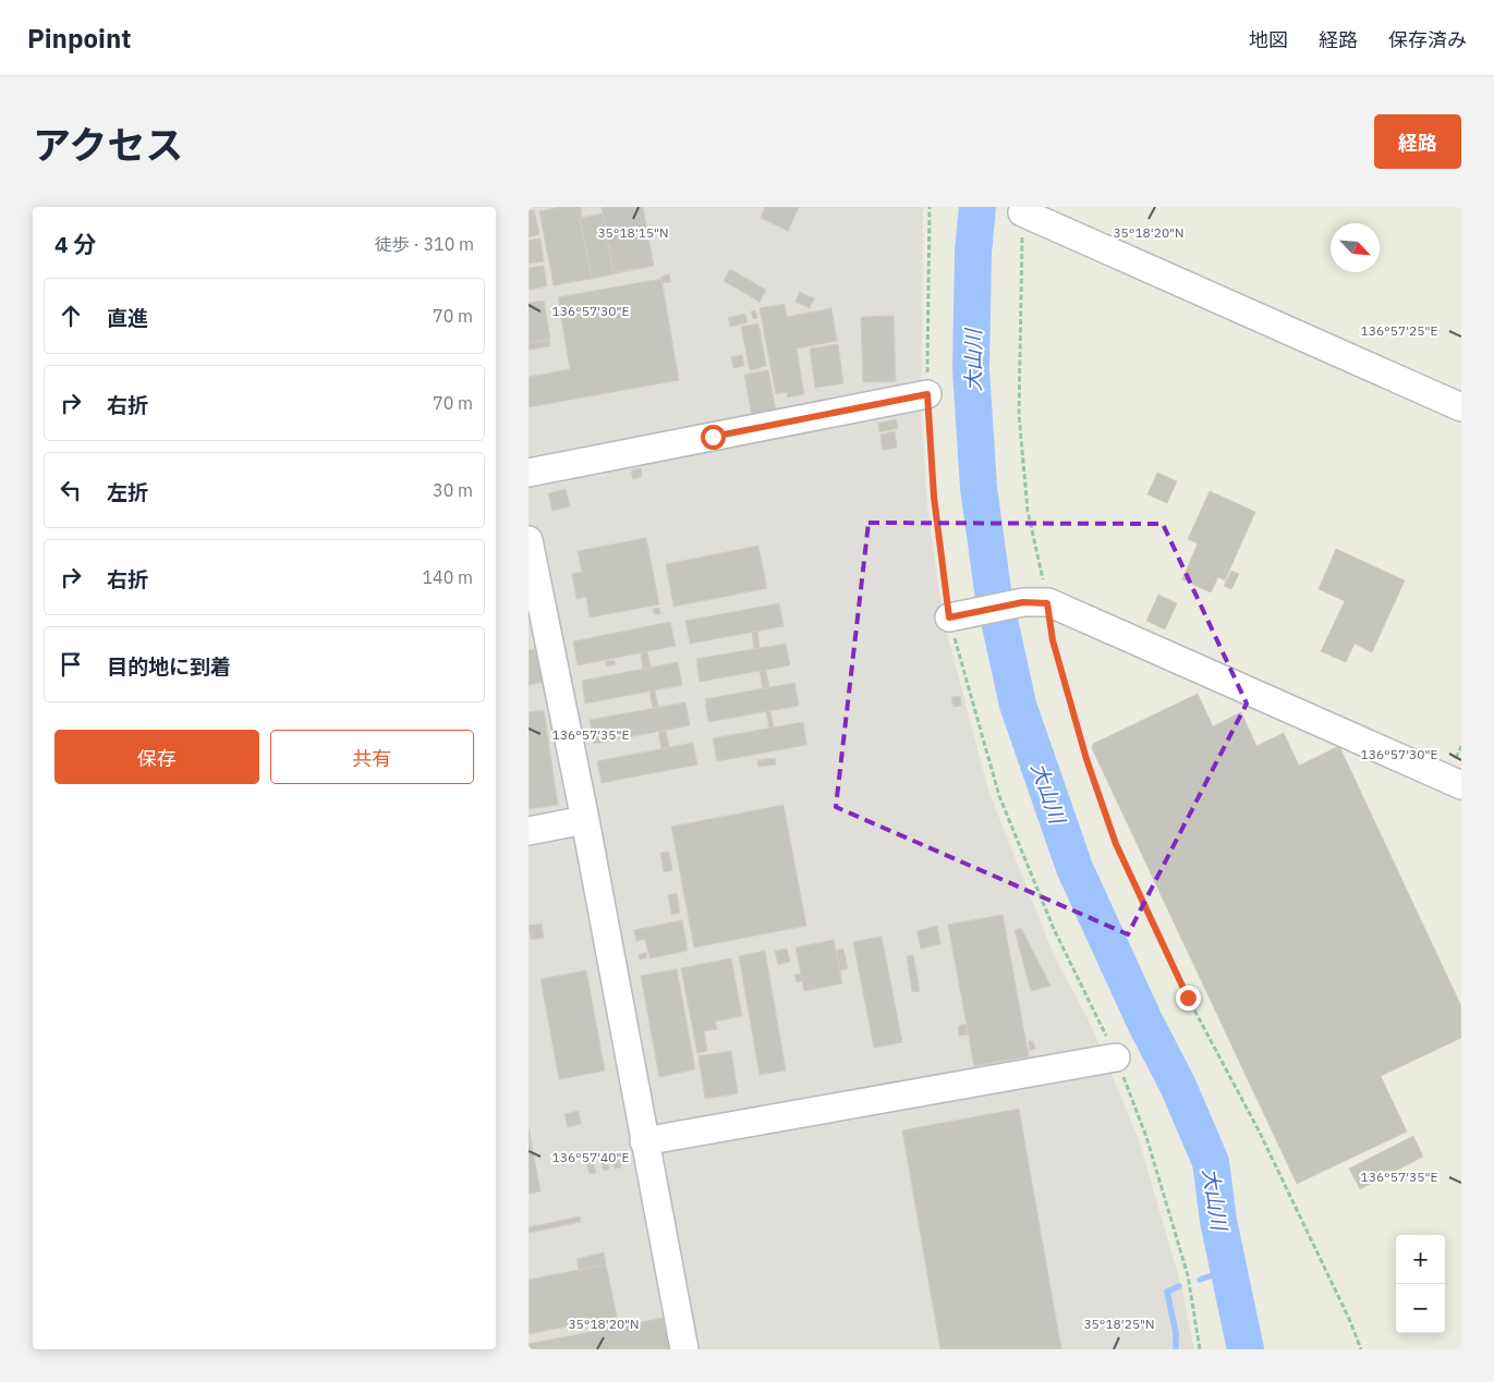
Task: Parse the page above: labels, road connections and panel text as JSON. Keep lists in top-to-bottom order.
{
  "water": ["大山川"],
  "north": "bottom right",
  "page": {
    "header": "Pinpoint",
    "nav": ["地図", "経路", "保存済み"],
    "title": "アクセス",
    "buttons": [
      "経路",
      ["保存", "共有"]
    ],
    "heading": ["4 分", "徒歩 · 310 m"],
    "list": [
      ["直進", "70 m"],
      ["右折", "70 m"],
      ["左折", "30 m"],
      ["右折", "140 m"],
      "目的地に到着"
    ],
    "map_buttons": ["+", "−"]
  },
  "coordinates": [
    "35°18'15\"N",
    "35°18'20\"N",
    "136°57'30\"E",
    "136°57'25\"E",
    "136°57'35\"E",
    "136°57'40\"E",
    "35°18'25\"N"
  ]
}
